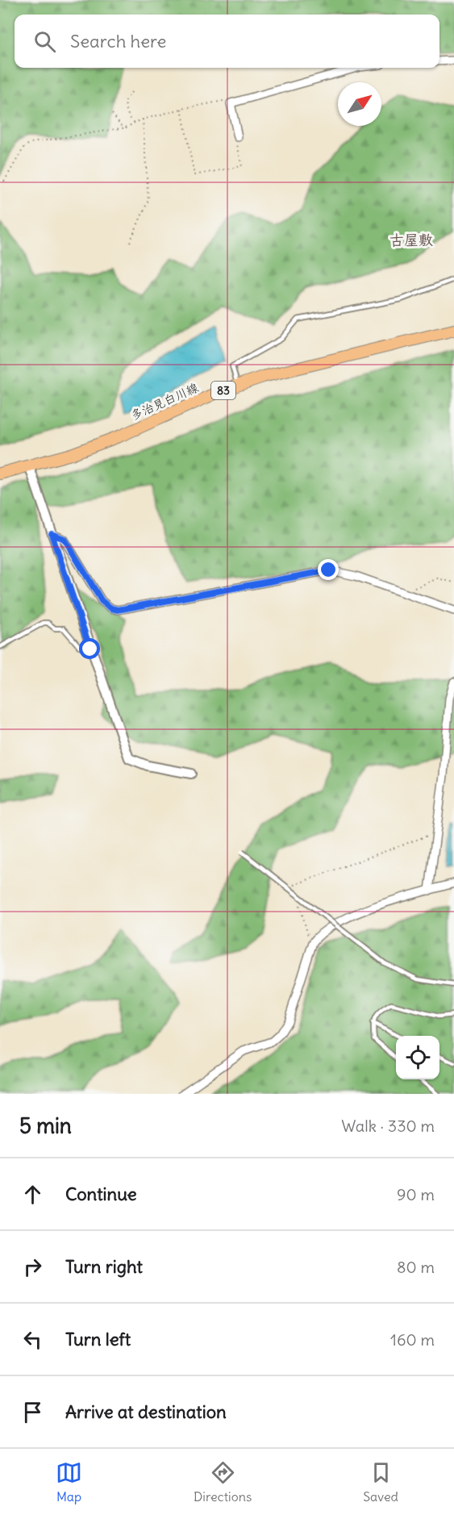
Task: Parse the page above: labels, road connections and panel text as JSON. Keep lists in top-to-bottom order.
{
  "streets": {
    "main road": ["83", "多治見白川線"]
  },
  "districts": ["古屋敷"],
  "north": "top right",
  "page": {
    "search": "Search here",
    "heading": ["5 min", "Walk · 330 m"],
    "list": [
      ["Continue", "90 m"],
      ["Turn right", "80 m"],
      ["Turn left", "160 m"],
      "Arrive at destination"
    ],
    "nav": ["Map", "Directions", "Saved"]
  }
}
